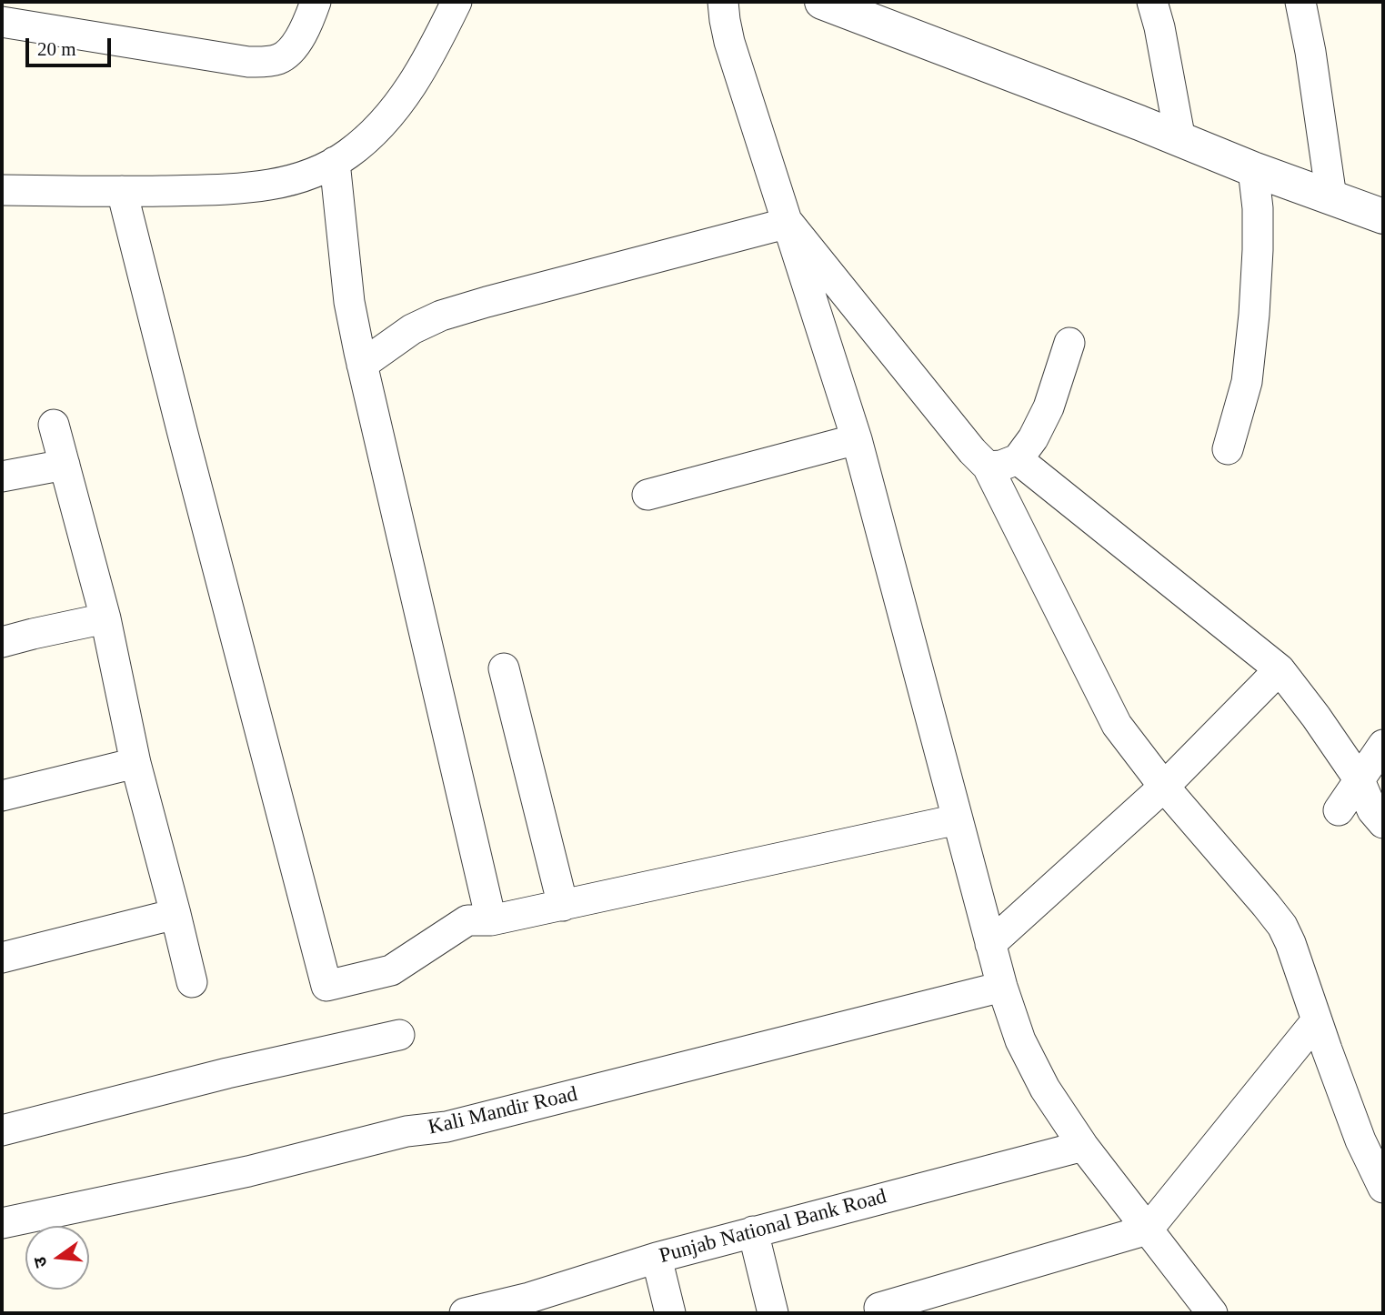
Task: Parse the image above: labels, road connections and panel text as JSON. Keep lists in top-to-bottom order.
{
  "streets": {
    "street": ["Kali Mandir Road", "Punjab National Bank Road"]
  },
  "scale_bar": "20 m",
  "north": "left"
}
